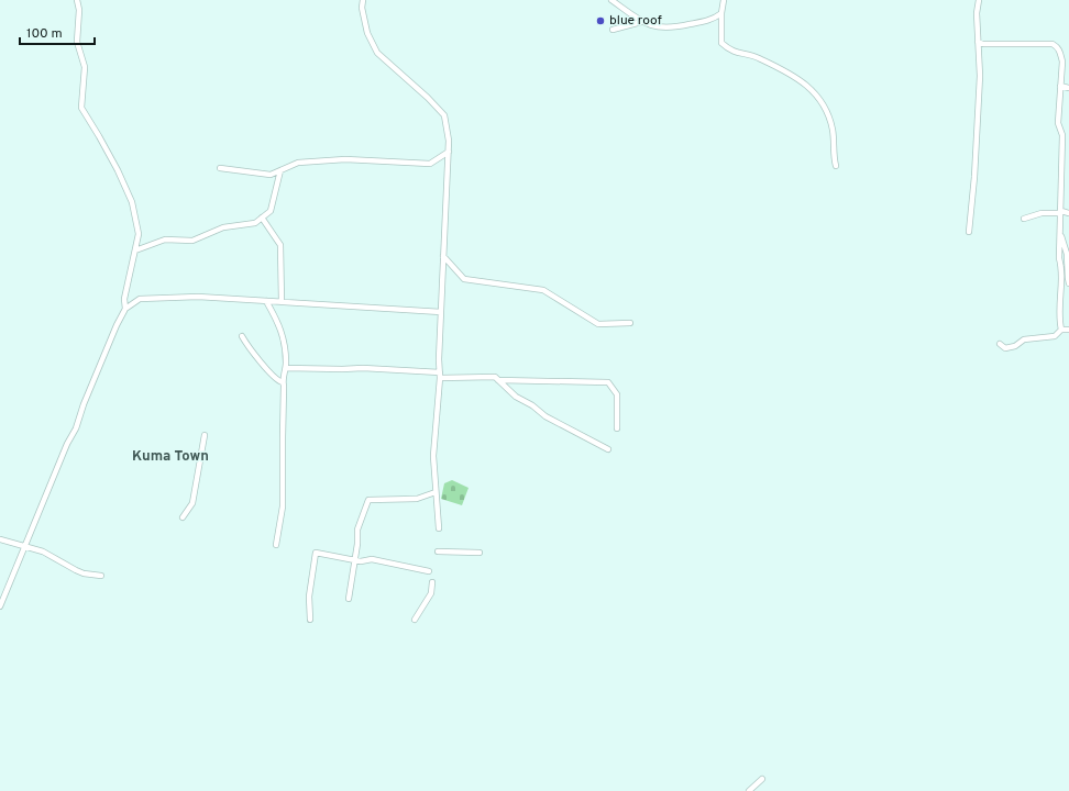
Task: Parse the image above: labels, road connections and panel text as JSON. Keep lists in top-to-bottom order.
{
  "districts": ["Kuma Town"],
  "places": ["blue roof"],
  "scale_bar": "100 m"
}
